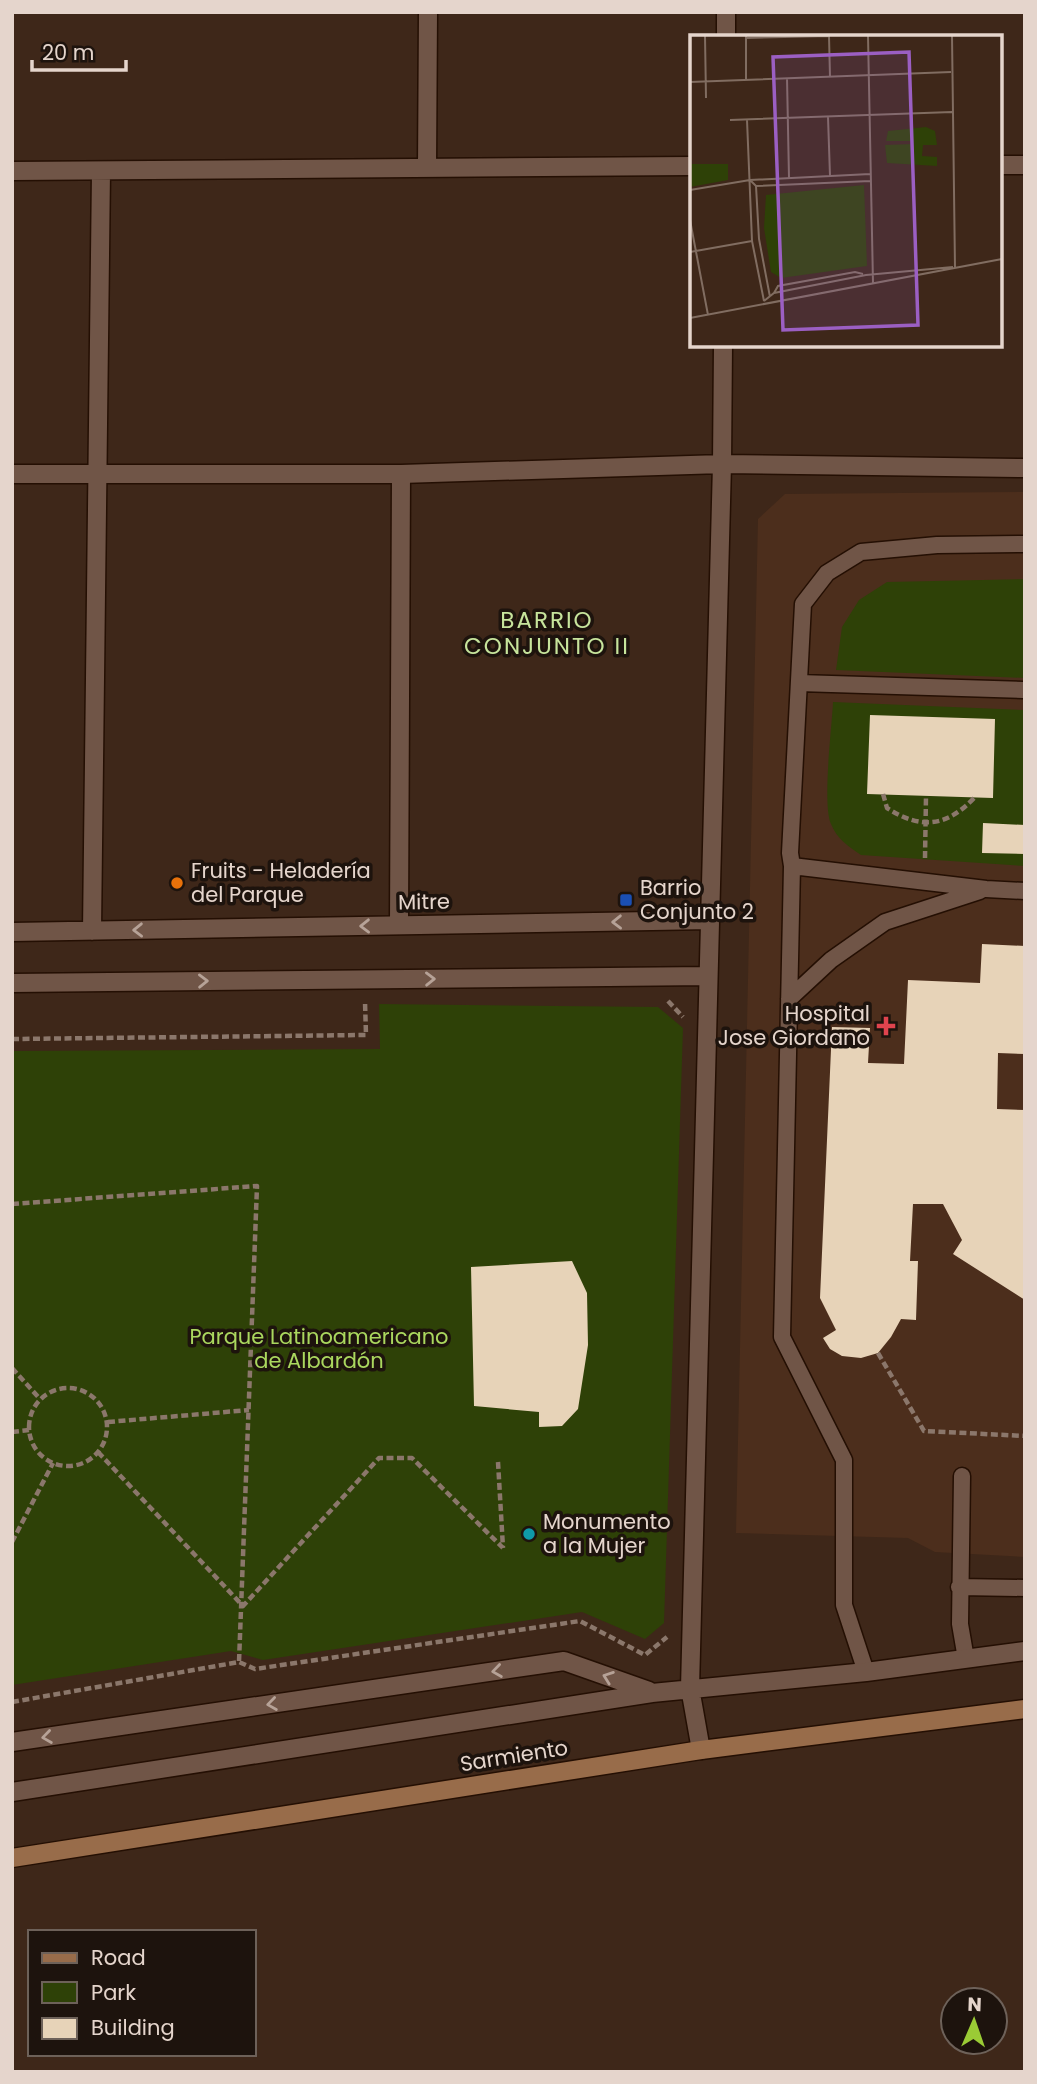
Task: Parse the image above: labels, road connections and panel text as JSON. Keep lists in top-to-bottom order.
{
  "streets": {
    "main road": ["Sarmiento"],
    "street": ["Mitre"]
  },
  "districts": ["BARRIO CONJUNTO II"],
  "parks": ["Parque Latinoamericano de Albardón"],
  "places": {
    "other": ["Fruits - Heladería del Parque", "Monumento a la Mujer"],
    "transit": ["Barrio Conjunto 2"],
    "health": ["Hospital Jose Giordano"]
  },
  "legend": ["Road", "Park", "Building"],
  "scale_bar": "20 m",
  "north": "top"
}
